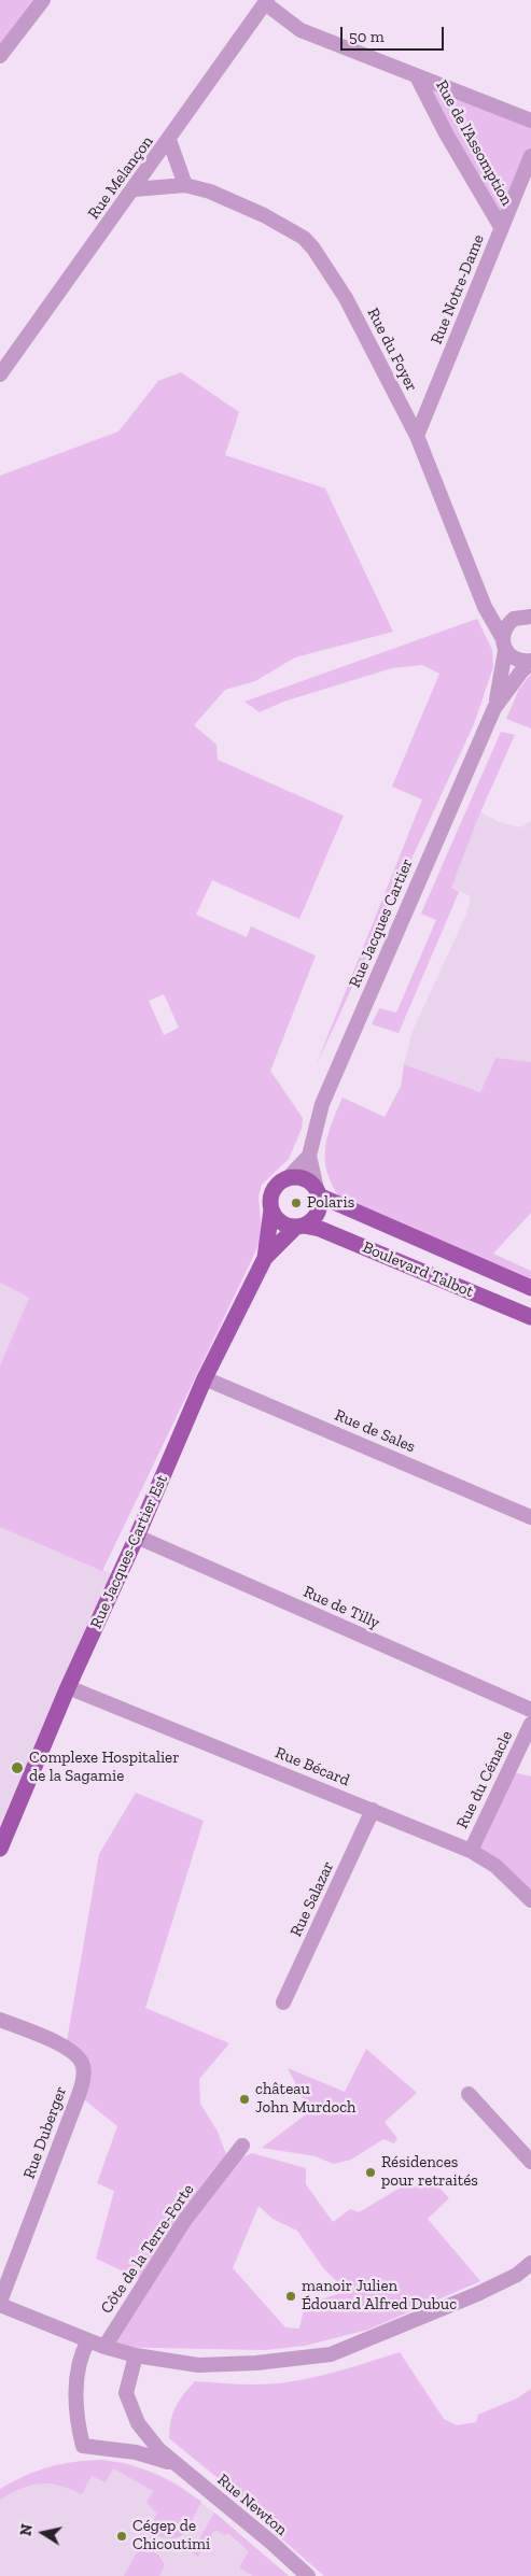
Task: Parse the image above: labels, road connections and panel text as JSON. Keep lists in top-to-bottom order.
{
  "streets": {
    "main road": ["Boulevard Talbot", "Rue Jacques-Cartier Est"],
    "street": [
      "Rue de l'Assomption",
      "Rue Melançon",
      "Rue Notre-Dame",
      "Rue du Foyer",
      "Rue Jacques Cartier",
      "Rue de Sales",
      "Rue de Tilly",
      "Rue Bécard",
      "Rue du Cénacle",
      "Rue Salazar",
      "Rue Duberger",
      "Côte de la Terre-Forte",
      "Rue Newton"
    ]
  },
  "crossings": [
    ["Rue de l'Assomption", "Rue Melançon"],
    ["Rue de l'Assomption", "Rue Notre-Dame"],
    ["Rue Melançon", "Rue du Foyer"],
    ["Rue Notre-Dame", "Rue du Foyer"],
    ["Rue du Foyer", "Rue Jacques Cartier"],
    ["Rue Jacques Cartier", "Boulevard Talbot"],
    ["Rue Jacques Cartier", "Rue Jacques-Cartier Est"],
    ["Boulevard Talbot", "Rue Jacques-Cartier Est"],
    ["Rue de Sales", "Rue Jacques-Cartier Est"],
    ["Rue Jacques-Cartier Est", "Rue de Tilly"],
    ["Rue Jacques-Cartier Est", "Rue Bécard"],
    ["Rue Bécard", "Rue du Cénacle"],
    ["Rue Bécard", "Rue Salazar"]
  ],
  "places": [
    "Polaris",
    "Complexe Hospitalier de la Sagamie",
    "château John Murdoch",
    "Résidences pour retraités",
    "manoir Julien Édouard Alfred Dubuc",
    "Cégep de Chicoutimi"
  ],
  "scale_bar": "50 m",
  "north": "left"
}
